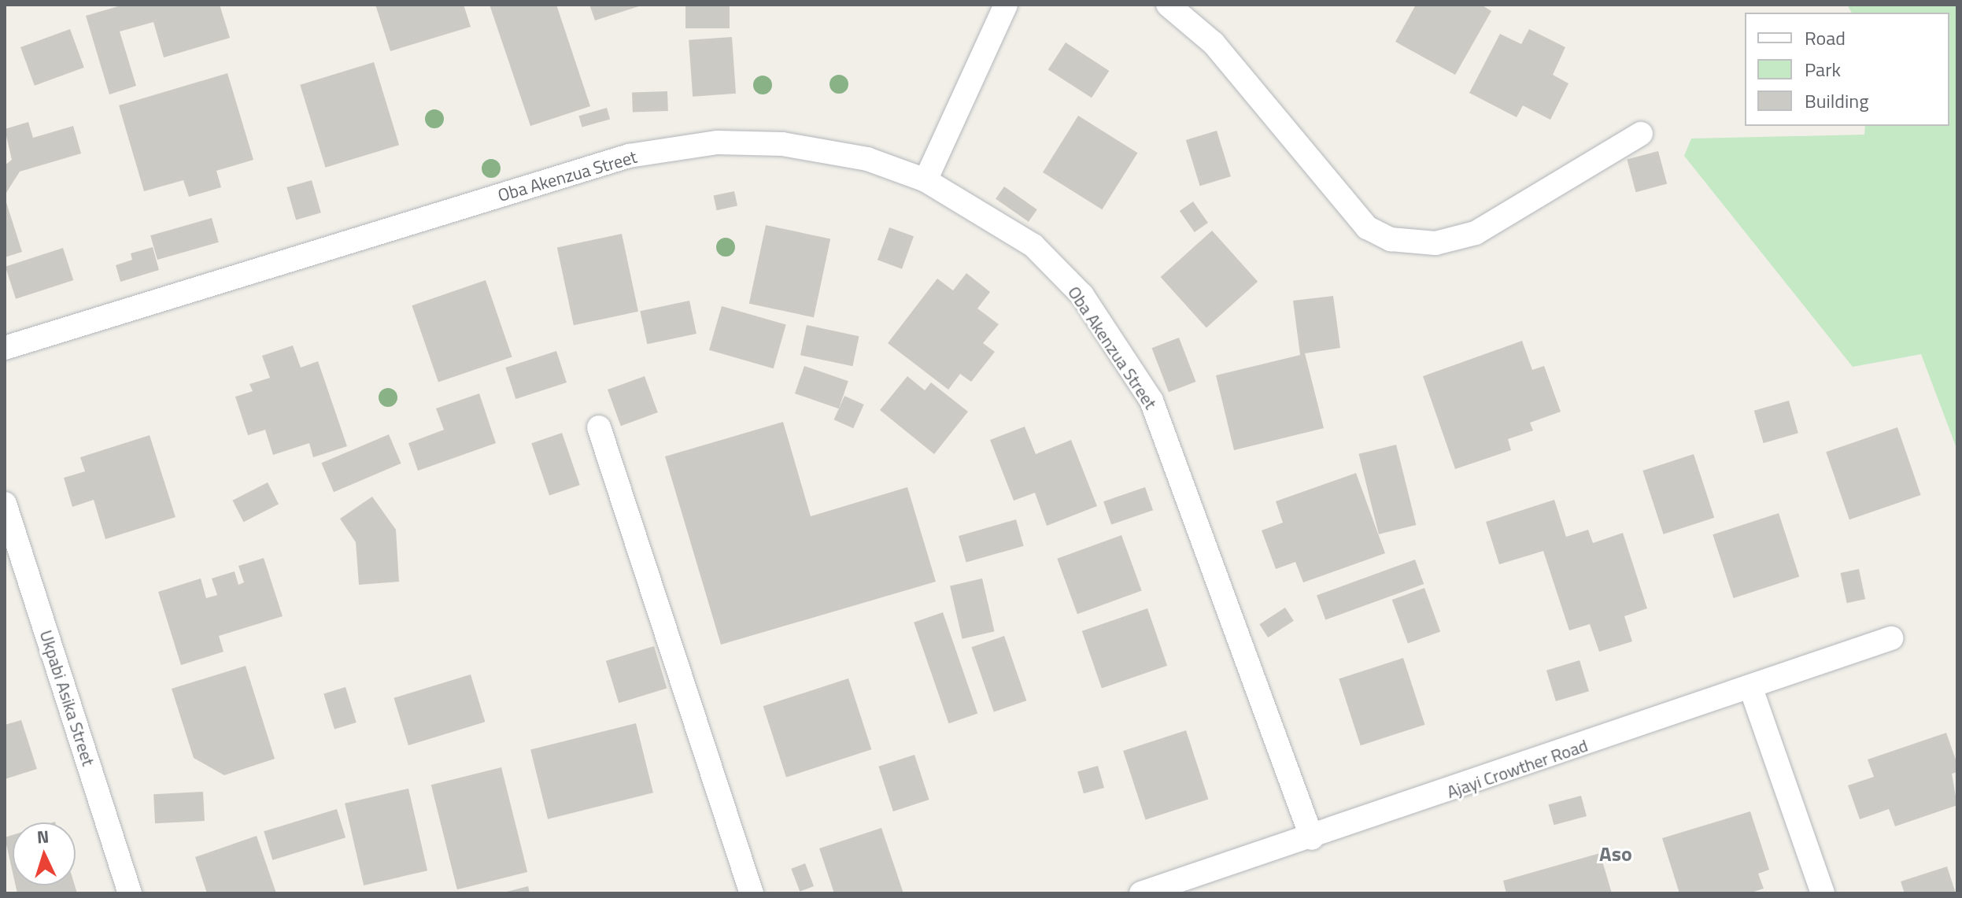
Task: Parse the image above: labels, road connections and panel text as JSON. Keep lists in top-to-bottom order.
{
  "streets": {
    "street": ["Oba Akenzua Street", "Ukpabi Asika Street", "Ajayi Crowther Road"]
  },
  "crossings": [
    ["Oba Akenzua Street", "Ajayi Crowther Road"]
  ],
  "districts": ["Aso"],
  "legend": ["Road", "Park", "Building"],
  "north": "top"
}
